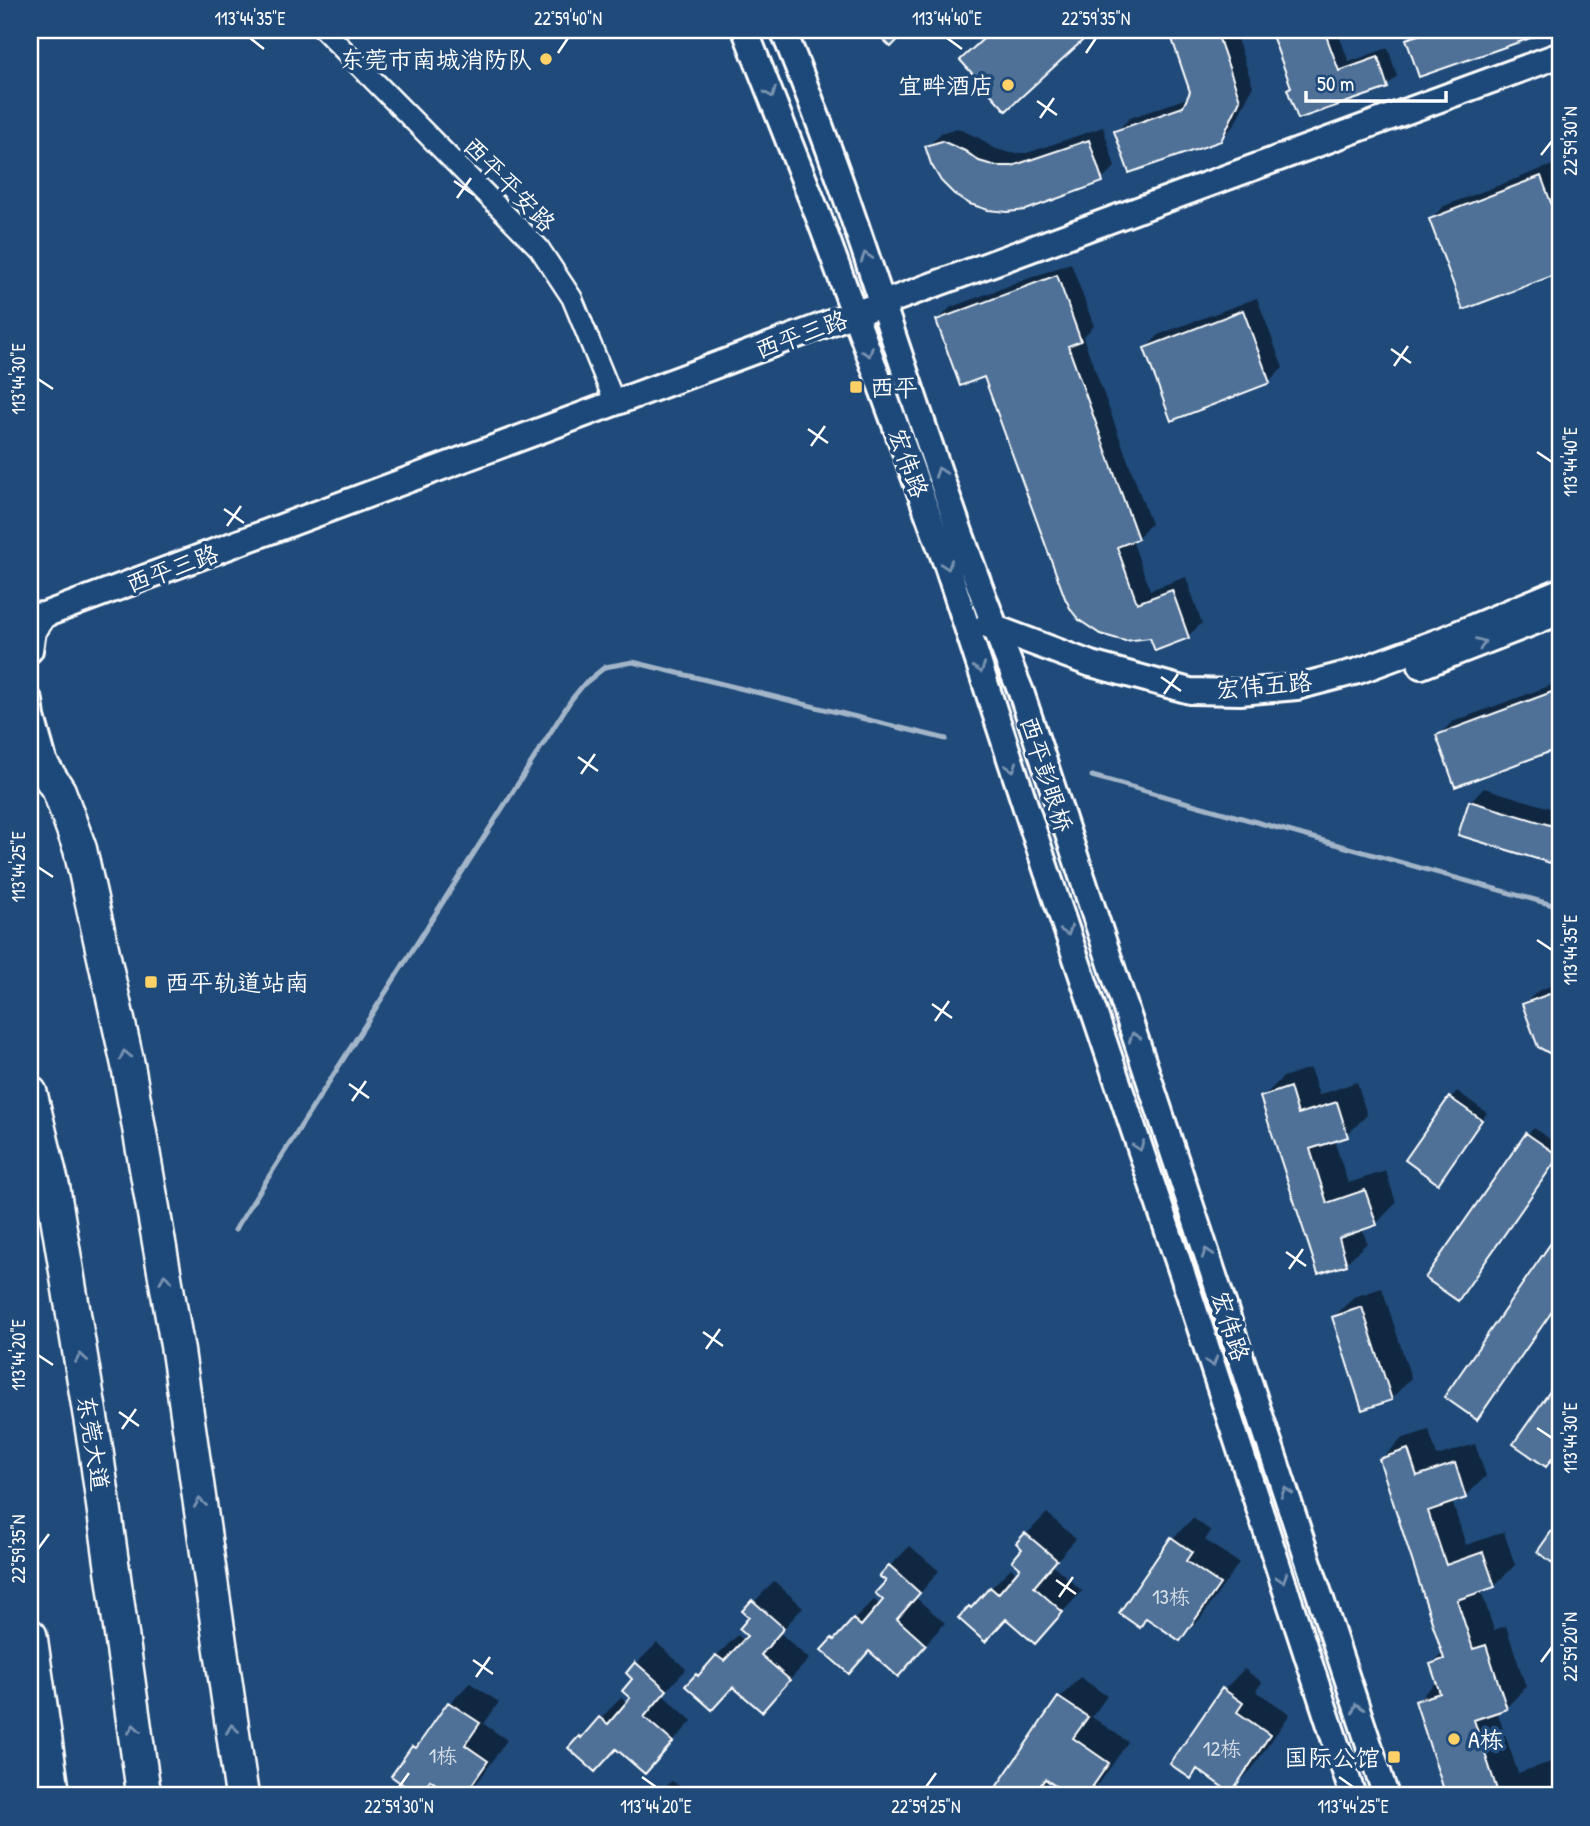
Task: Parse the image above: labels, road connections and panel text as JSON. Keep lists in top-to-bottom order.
{
  "streets": {
    "highway": ["东莞大道"],
    "street": [
      "西平平安路",
      "西平三路",
      "宏伟路",
      "宏伟五路",
      "西平彭眼桥"
    ]
  },
  "crossings": [
    ["西平平安路", "西平三路"],
    ["西平三路", "宏伟路"],
    ["宏伟路", "宏伟五路"],
    ["宏伟路", "西平彭眼桥"]
  ],
  "one_way": ["东莞大道"],
  "places": {
    "other": ["东莞市南城消防队", "宜畔酒店", "A栋"],
    "transit": ["西平", "西平轨道站南", "国际公馆"]
  },
  "house_numbers": ["13栋", "12栋", "1栋"],
  "scale_bar": "50 m",
  "coordinates": [
    "113°44'35\"E",
    "22°59'40\"N",
    "113°44'40\"E",
    "22°59'35\"N",
    "22°59'30\"N",
    "113°44'30\"E",
    "113°44'25\"E",
    "113°44'20\"E",
    "22°59'20\"N",
    "22°59'25\"N"
  ]
}
